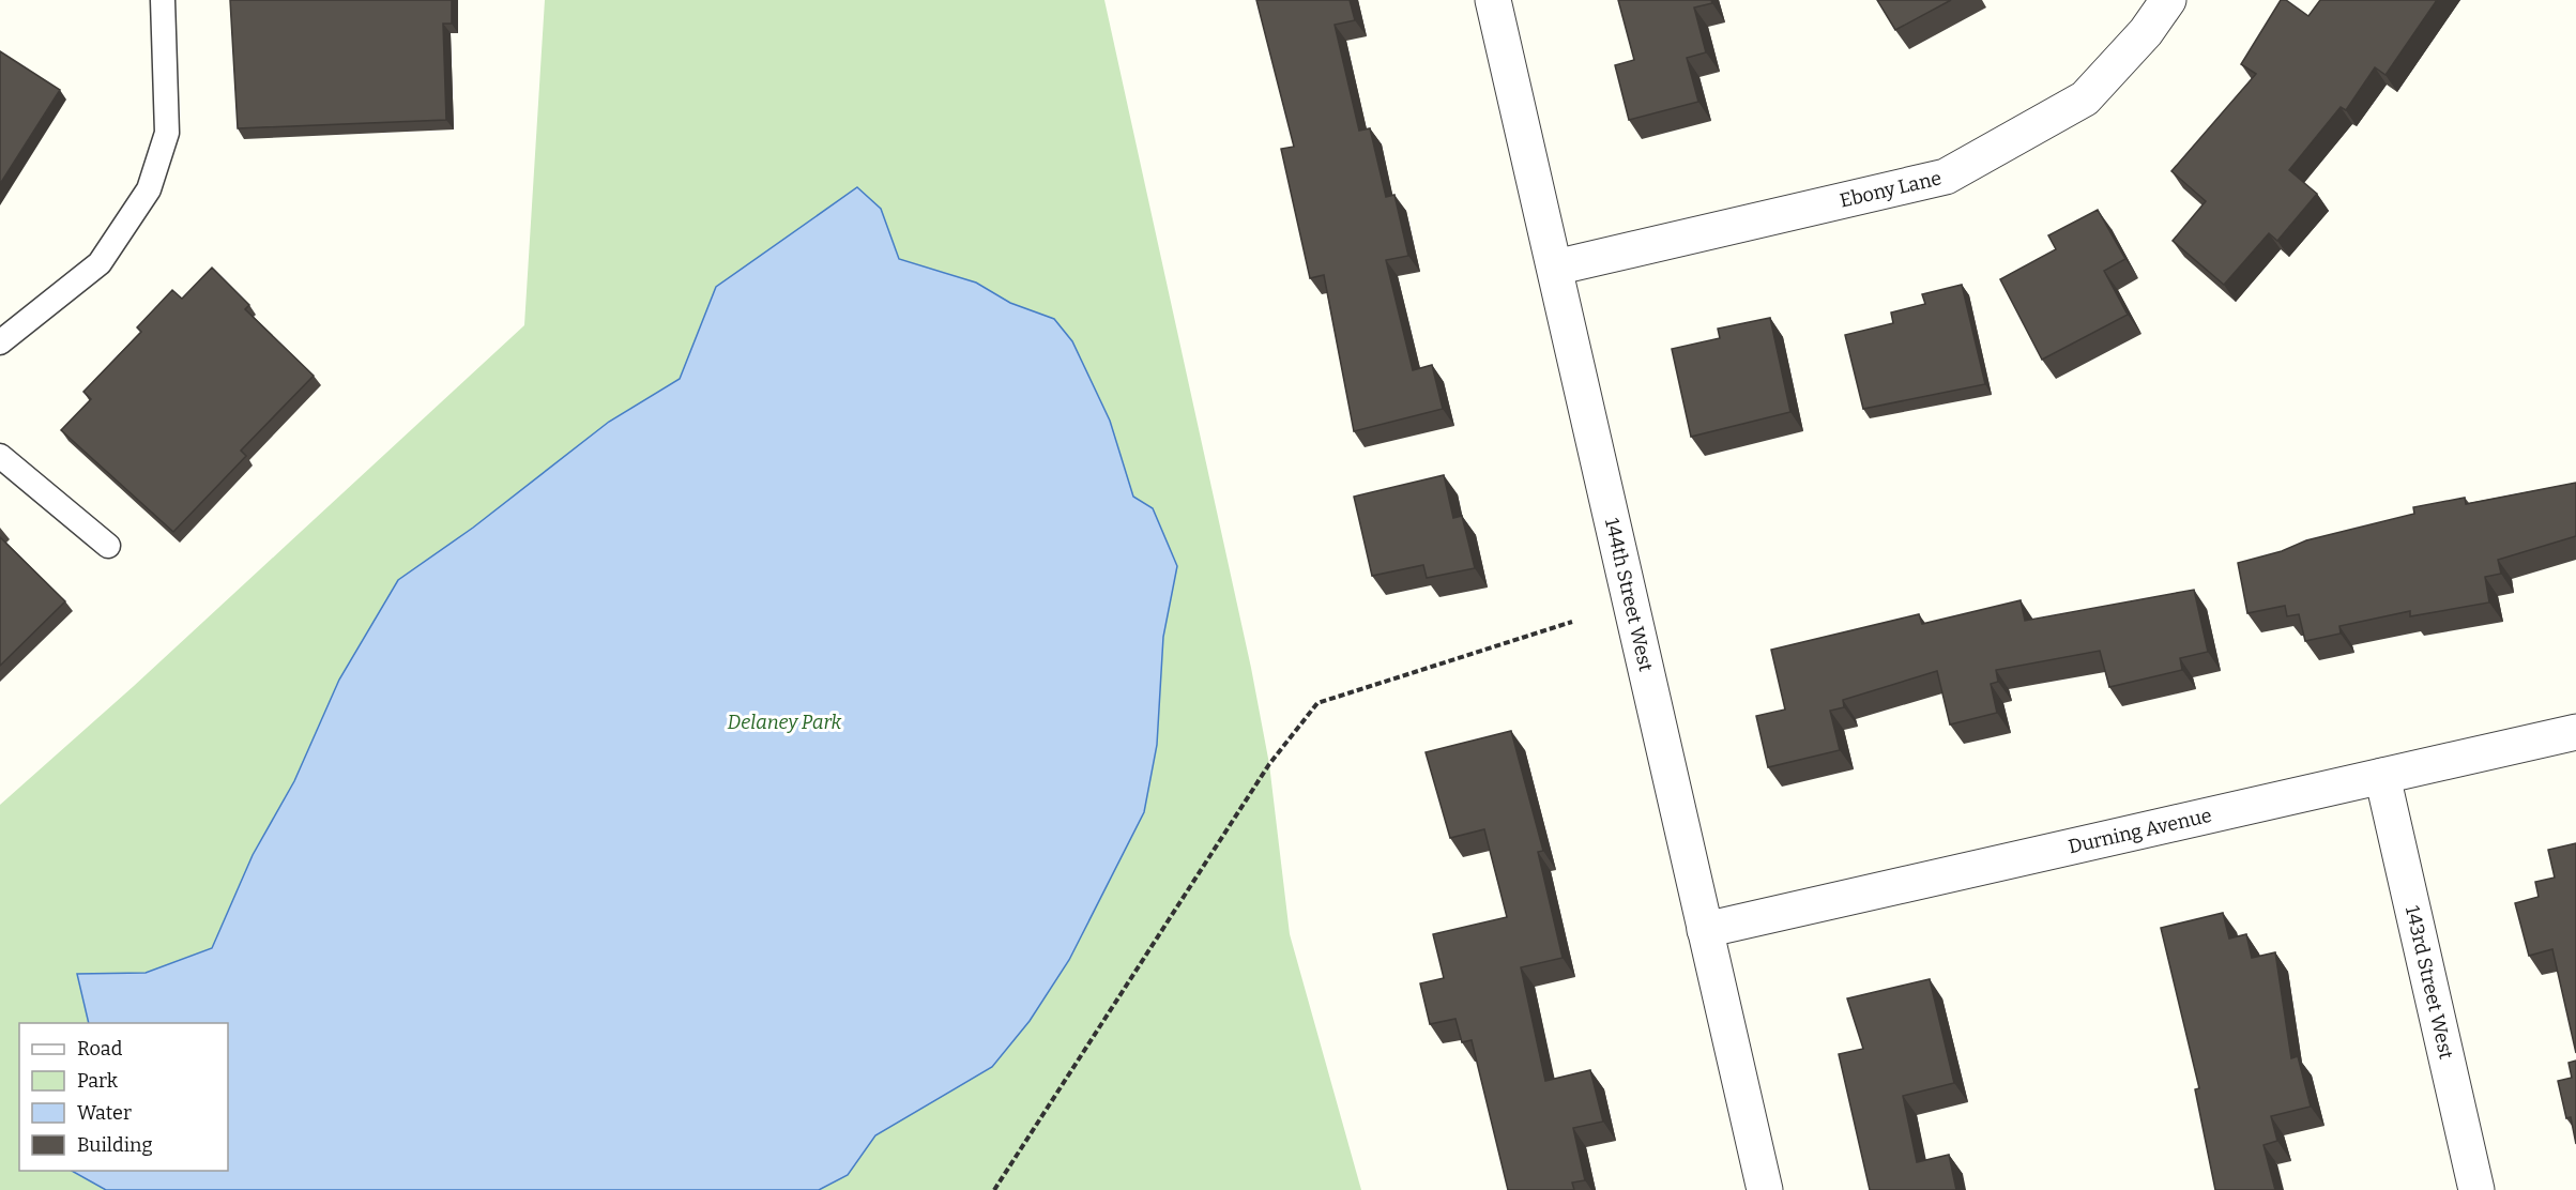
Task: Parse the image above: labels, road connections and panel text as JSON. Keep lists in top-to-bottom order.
{
  "streets": {
    "street": [
      "Ebony Lane",
      "144th Street West",
      "Durning Avenue",
      "143rd Street West"
    ]
  },
  "crossings": [
    ["Ebony Lane", "144th Street West"],
    ["144th Street West", "Durning Avenue"],
    ["Durning Avenue", "143rd Street West"]
  ],
  "parks": ["Delaney Park"],
  "legend": [
    "Road",
    "Park",
    "Water",
    "Building"
  ]
}
